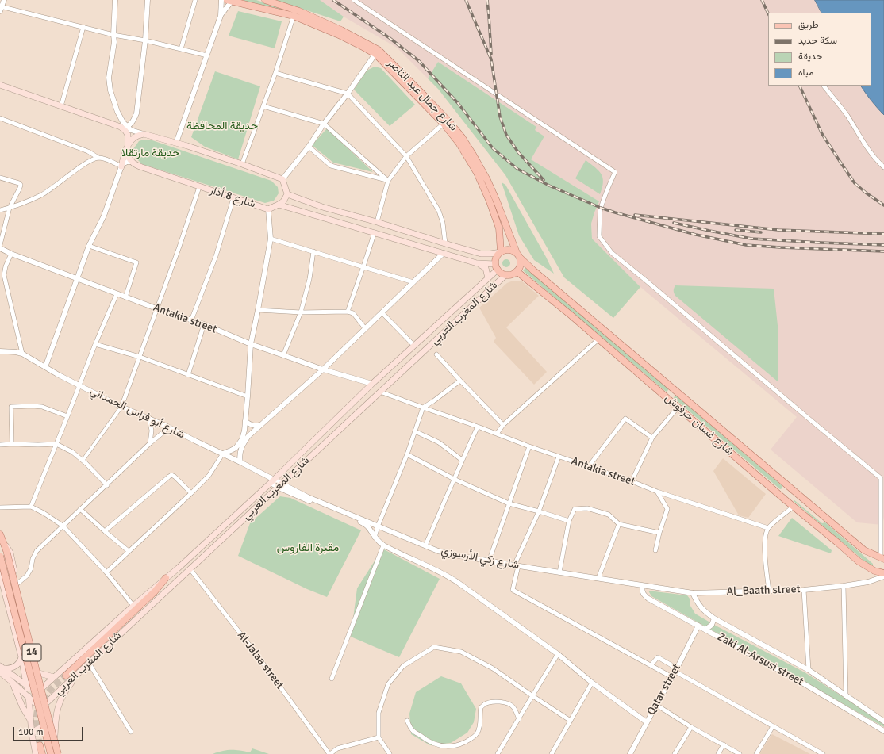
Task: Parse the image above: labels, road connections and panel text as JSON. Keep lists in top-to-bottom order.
{
  "streets": {
    "main road": [
      "شارع جمال عبد الناصر",
      "شارع 8 أذار",
      "شارع المغرب العربي",
      "شارع غسان حرفوش",
      "14"
    ],
    "street": [
      "Antakia street",
      "شارع أبو فراس الحمداني",
      "شارع زكي الأرسوزي",
      "Al_Baath street",
      "Zaki Al-Arsusi street",
      "Al-Jalaa street",
      "Qatar street"
    ]
  },
  "crossings": [
    ["شارع جمال عبد الناصر", "شارع المغرب العربي"],
    ["شارع جمال عبد الناصر", "شارع غسان حرفوش"],
    ["شارع المغرب العربي", "Antakia street"],
    ["شارع المغرب العربي", "شارع أبو فراس الحمداني"],
    ["شارع المغرب العربي", "شارع غسان حرفوش"],
    ["شارع المغرب العربي", "شارع زكي الأرسوزي"],
    ["شارع المغرب العربي", "Al-Jalaa street"],
    ["شارع أبو فراس الحمداني", "شارع زكي الأرسوزي"],
    ["شارع زكي الأرسوزي", "Al_Baath street"],
    ["شارع زكي الأرسوزي", "Zaki Al-Arsusi street"],
    ["Al_Baath street", "Zaki Al-Arsusi street"],
    ["Zaki Al-Arsusi street", "Qatar street"]
  ],
  "parks": ["حديقة المحافظة", "حديقة مارتقلا", "مقبرة الفاروس"],
  "legend": [
    "طريق",
    "سكة حديد",
    "حديقة",
    "مياه"
  ],
  "scale_bar": "100 m"
}
